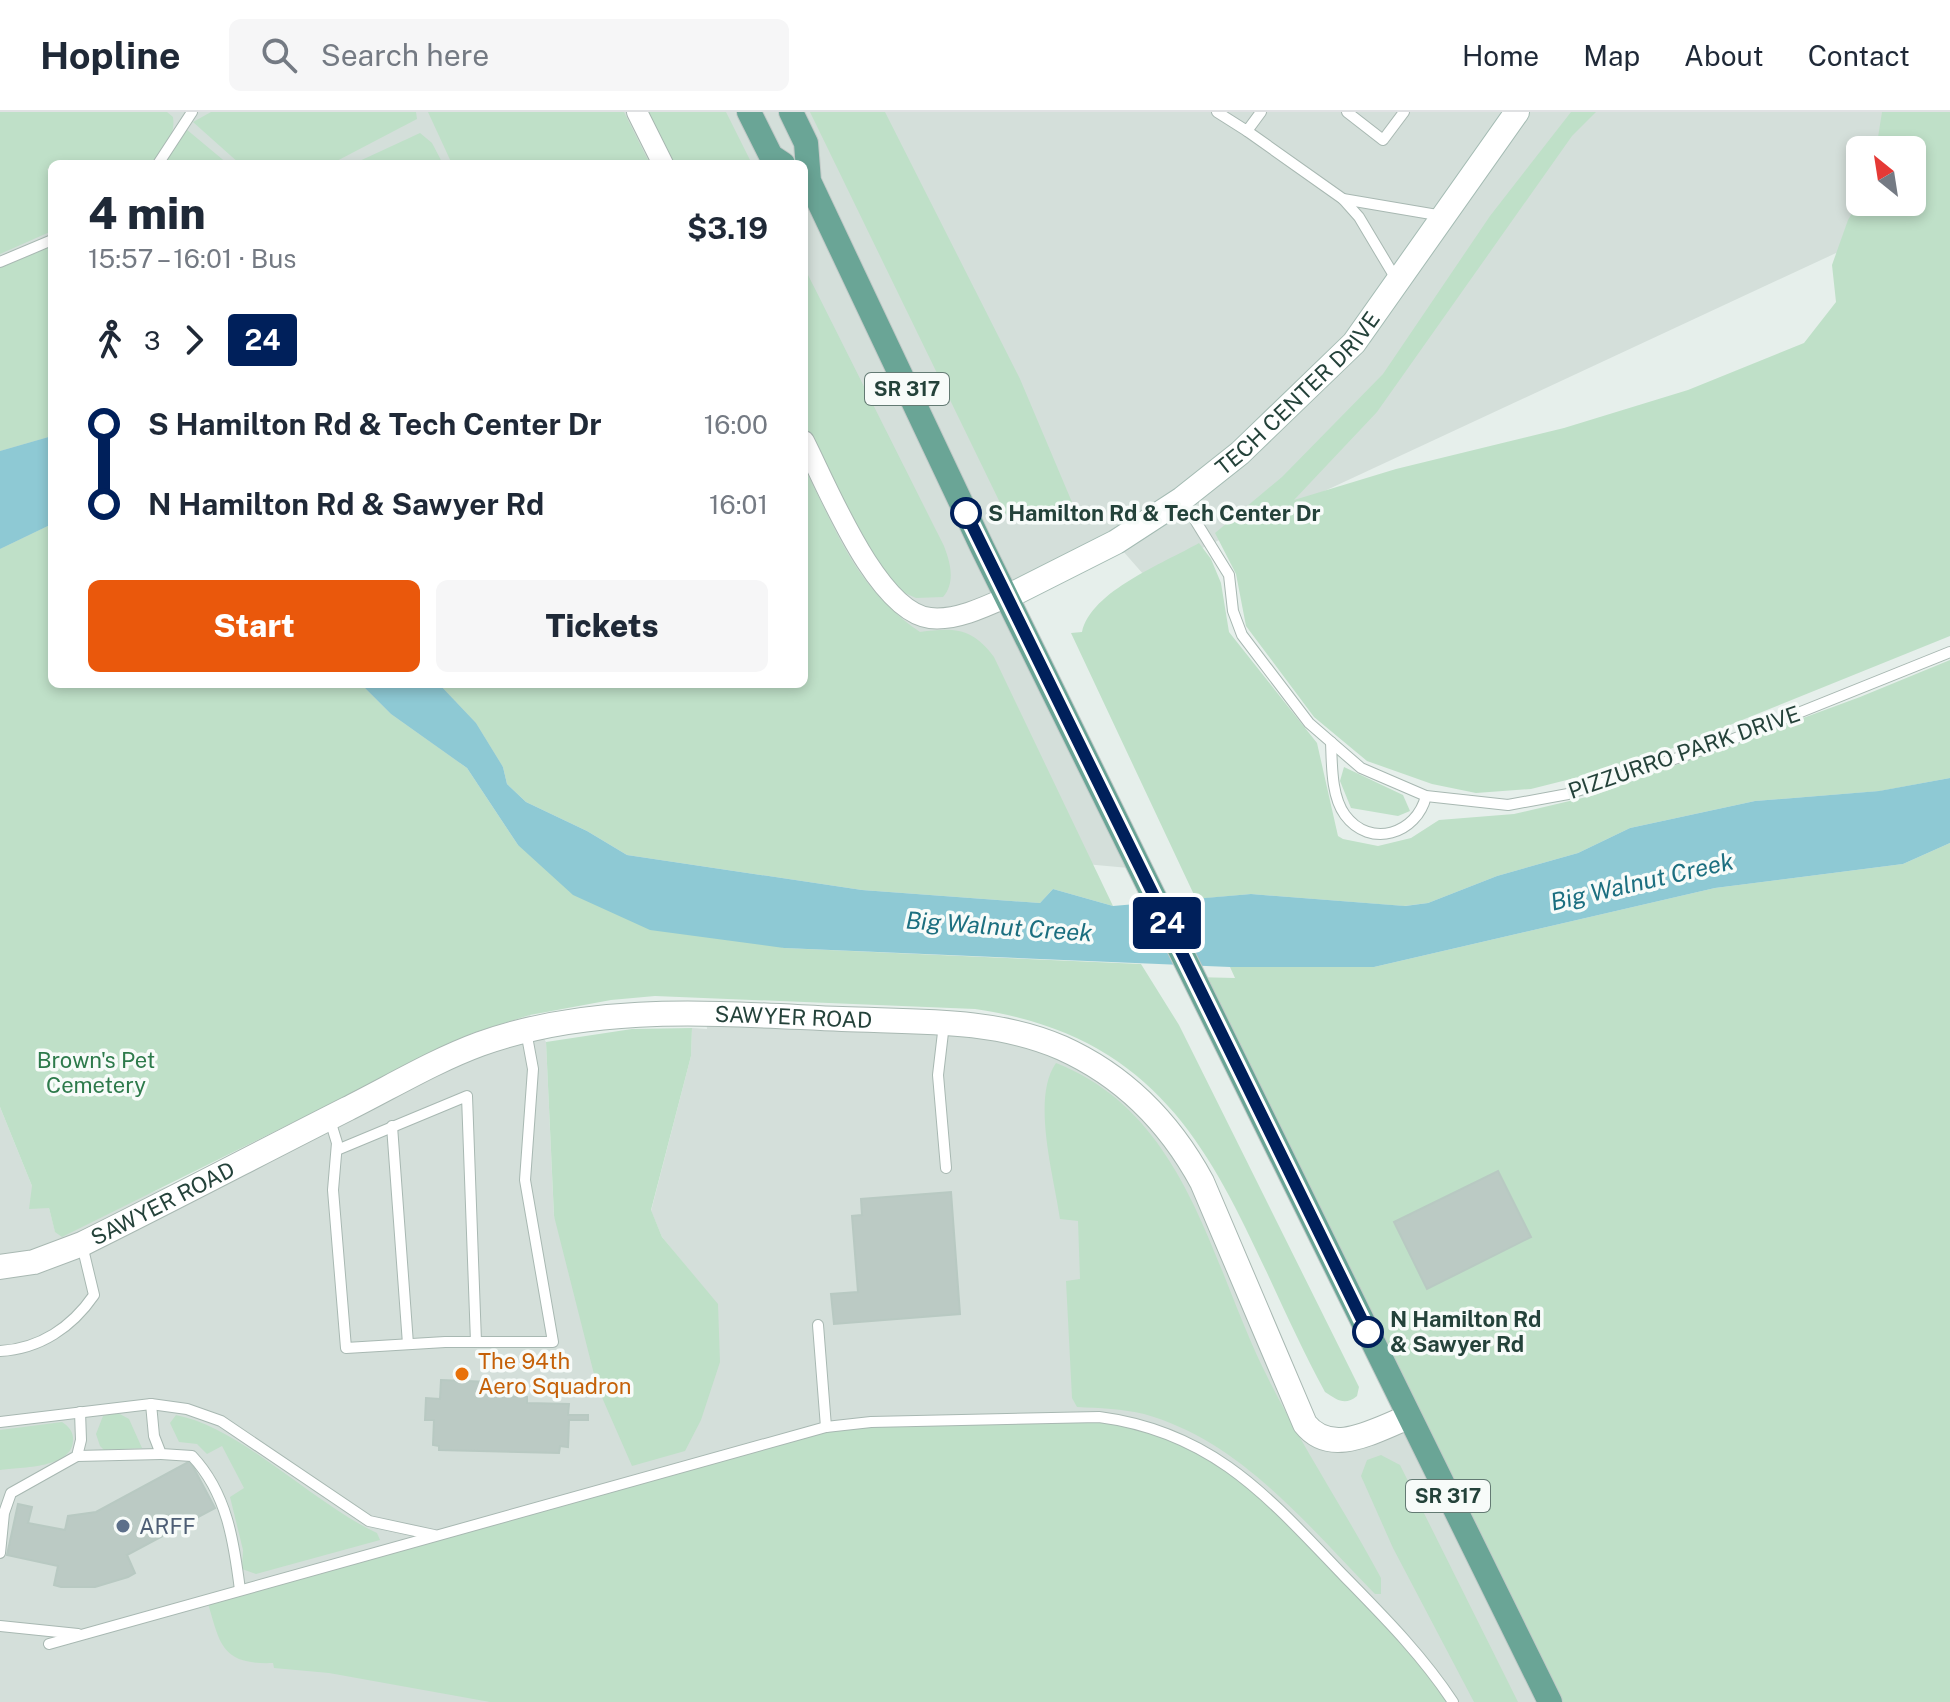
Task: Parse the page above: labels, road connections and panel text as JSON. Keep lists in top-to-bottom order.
{
  "streets": {
    "main road": ["SR 317"],
    "street": ["TECH CENTER DRIVE", "SAWYER ROAD"],
    "lane": ["PIZZURRO PARK DRIVE"]
  },
  "crossings": [
    ["SR 317", "TECH CENTER DRIVE"],
    ["SR 317", "SAWYER ROAD"],
    ["TECH CENTER DRIVE", "PIZZURRO PARK DRIVE"]
  ],
  "water": ["Big Walnut Creek"],
  "parks": ["Brown's Pet Cemetery"],
  "places": [
    "S Hamilton Rd & Tech Center Dr",
    "N Hamilton Rd & Sawyer Rd",
    "The 94th Aero Squadron",
    "ARFF"
  ],
  "lines": ["bus line 24"],
  "north": "top left",
  "page": {
    "header": "Hopline",
    "search": "Search here",
    "nav": [
      "Home",
      "Map",
      "About",
      "Contact"
    ],
    "on_map": "24",
    "heading": ["4 min", "15:57 – 16:01 · Bus", "$3.19"],
    "legs": ["3", "24"],
    "list": [
      {
        "name": "S Hamilton Rd & Tech Center Dr",
        "value": "16:00"
      },
      {
        "name": "N Hamilton Rd & Sawyer Rd",
        "value": "16:01"
      }
    ],
    "buttons": ["Start", "Tickets"]
  }
}
